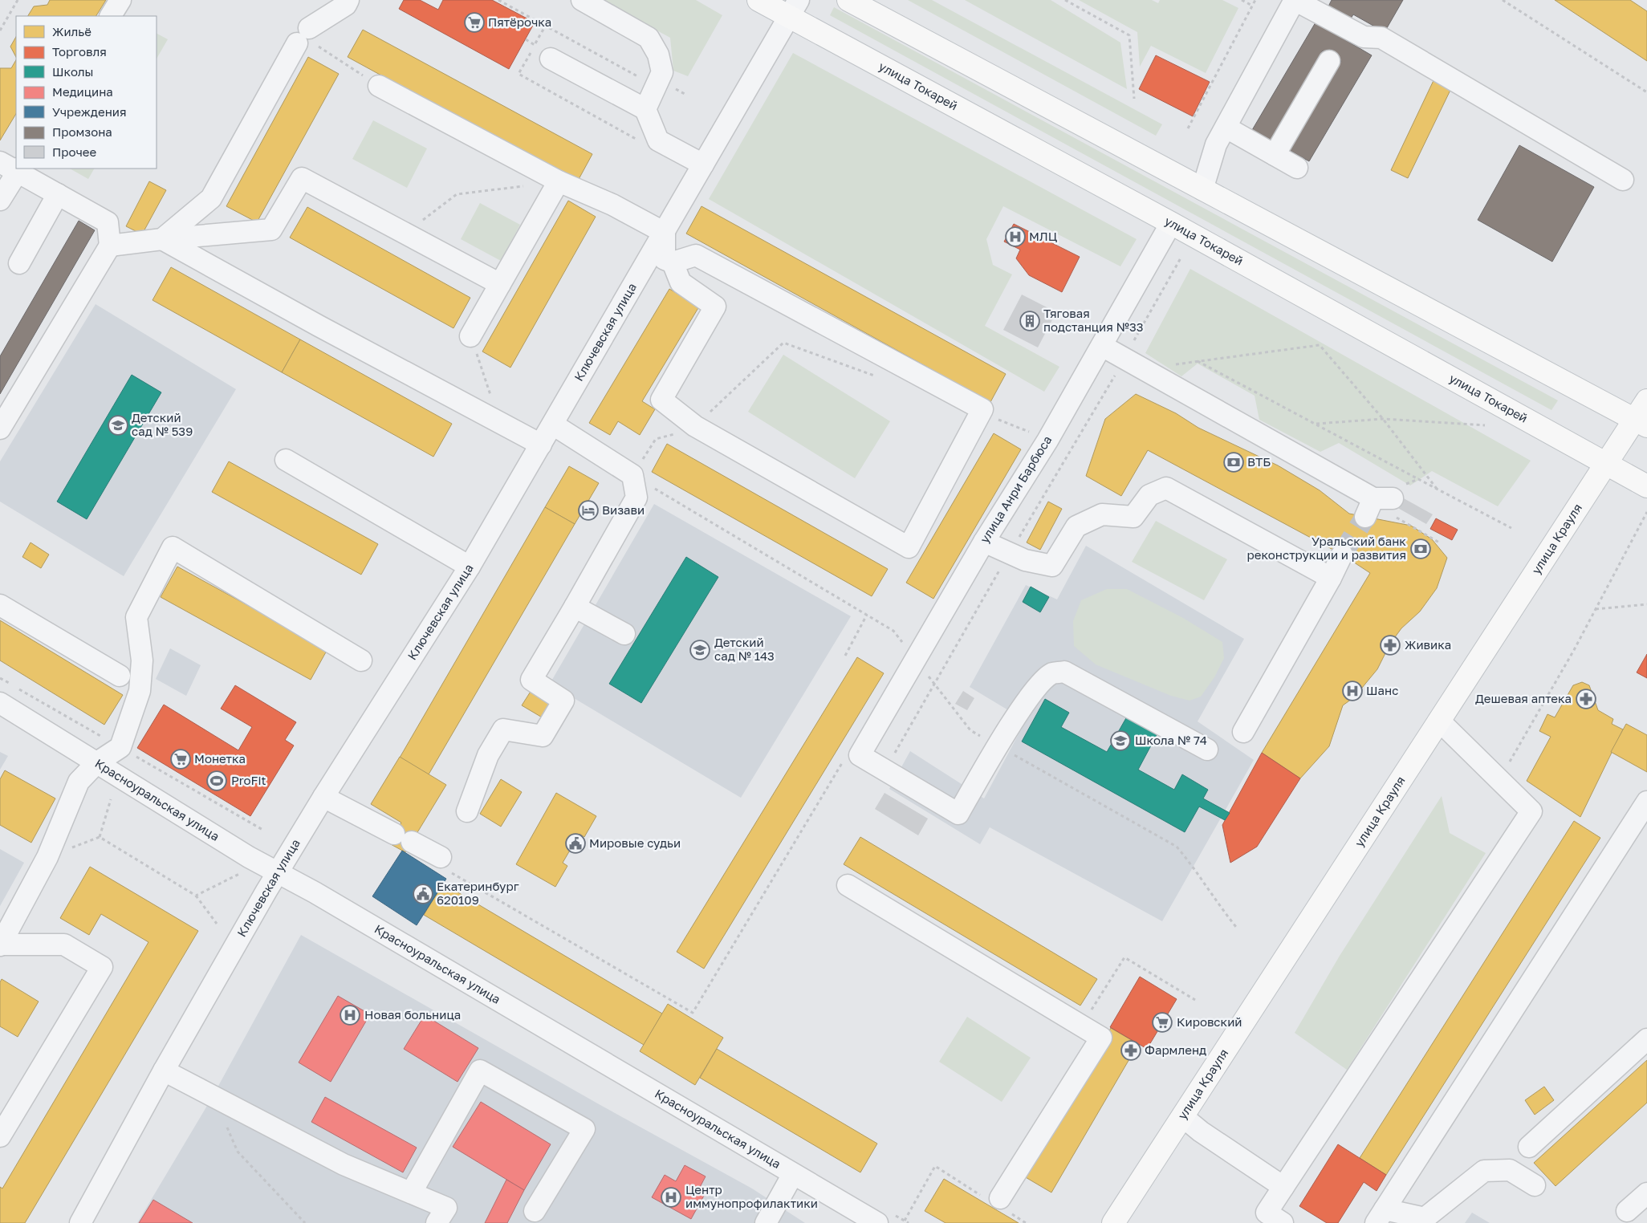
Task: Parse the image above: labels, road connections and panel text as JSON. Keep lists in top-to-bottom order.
{
  "streets": {
    "main road": ["улица Токарей", "улица Крауля"],
    "street": ["Ключевская улица", "улица Анри Барбюса", "Красноуральская улица"]
  },
  "crossings": [
    ["улица Токарей", "Ключевская улица"],
    ["улица Токарей", "улица Анри Барбюса"],
    ["улица Токарей", "улица Крауля"],
    ["Ключевская улица", "Красноуральская улица"]
  ],
  "places": {
    "supermarket": ["Пятёрочка", "Монетка", "Кировский"],
    "hospital": [
      "МЛЦ",
      "Шанс",
      "Новая больница",
      "Центр иммунопрофилактики"
    ],
    "building": ["Тяговая подстанция №33"],
    "school or university": ["Детский сад № 539", "Детский сад № 143", "Школа № 74"],
    "bank": ["ВТБ", "Уральский банк реконструкции и развития"],
    "hotel": ["Визави"],
    "pharmacy": ["Живика", "Дешевая аптека", "Фармленд"],
    "sports": ["ProFit"],
    "public building": ["Мировые судьи", "Екатеринбург 620109"]
  },
  "legend": [
    "Жильё",
    "Торговля",
    "Школы",
    "Медицина",
    "Учреждения",
    "Промзона",
    "Прочее"
  ]
}
